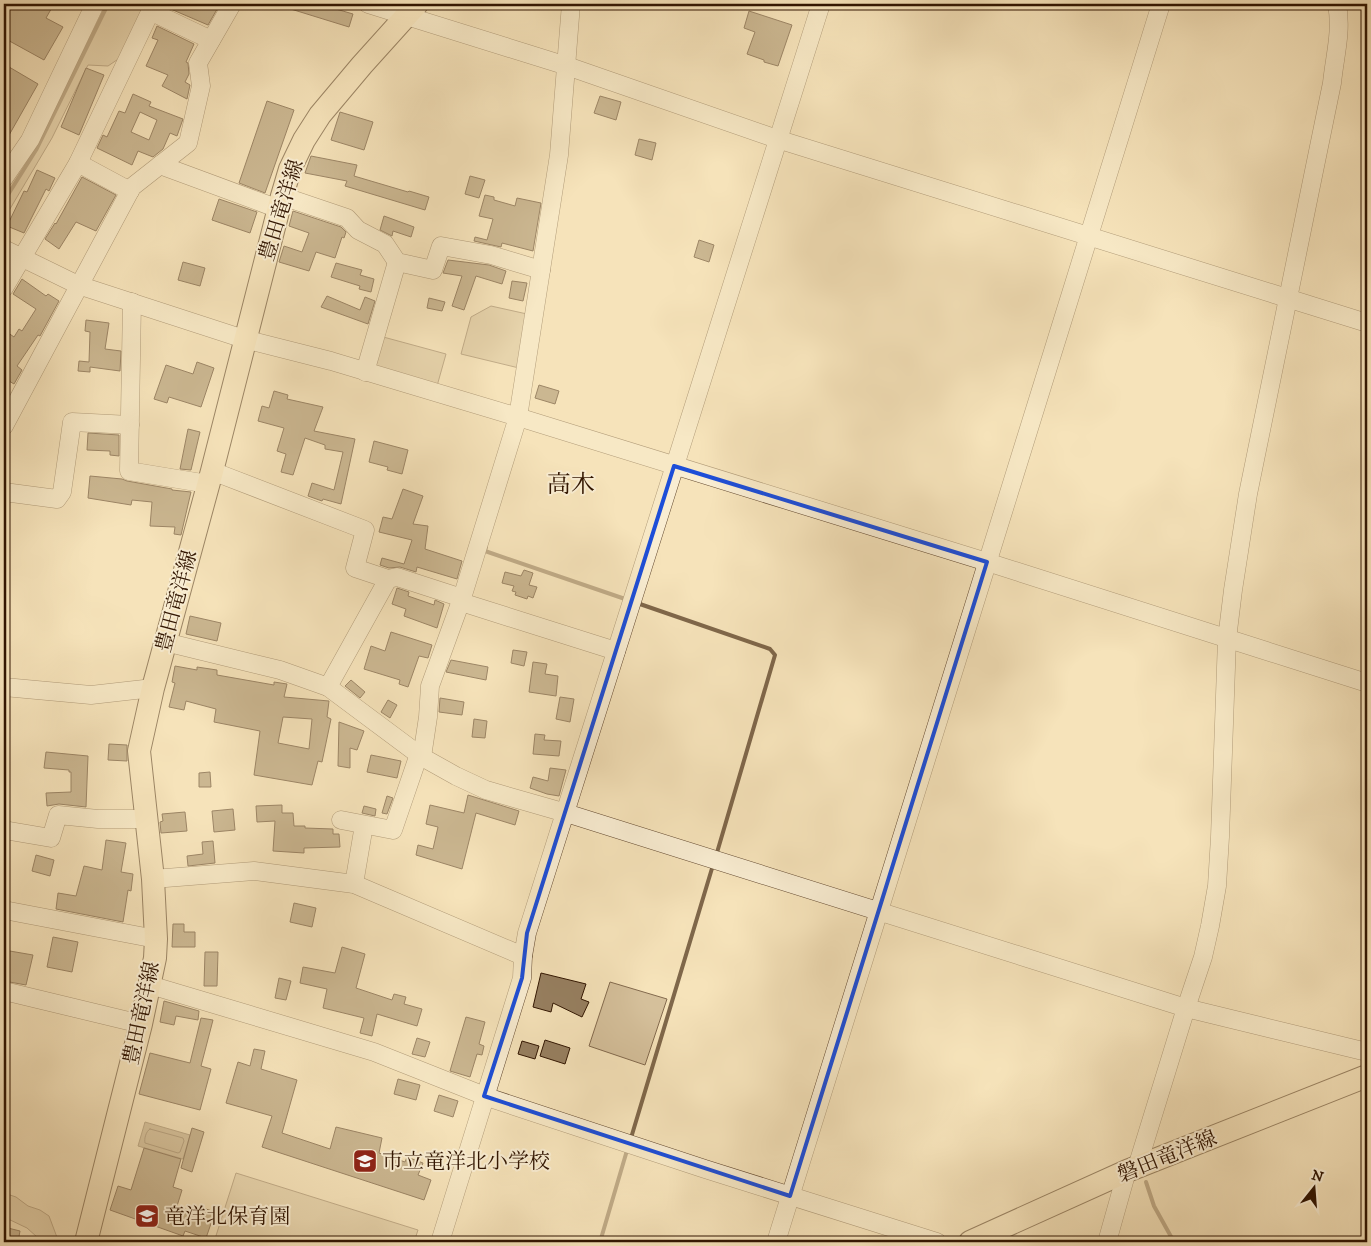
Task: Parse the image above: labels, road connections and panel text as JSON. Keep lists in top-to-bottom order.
{
  "streets": {
    "main road": ["豊田竜洋線", "磐田竜洋線"]
  },
  "districts": ["高木"],
  "places": {
    "school or university": ["市立竜洋北小学校", "竜洋北保育園"]
  },
  "north": "top"
}
